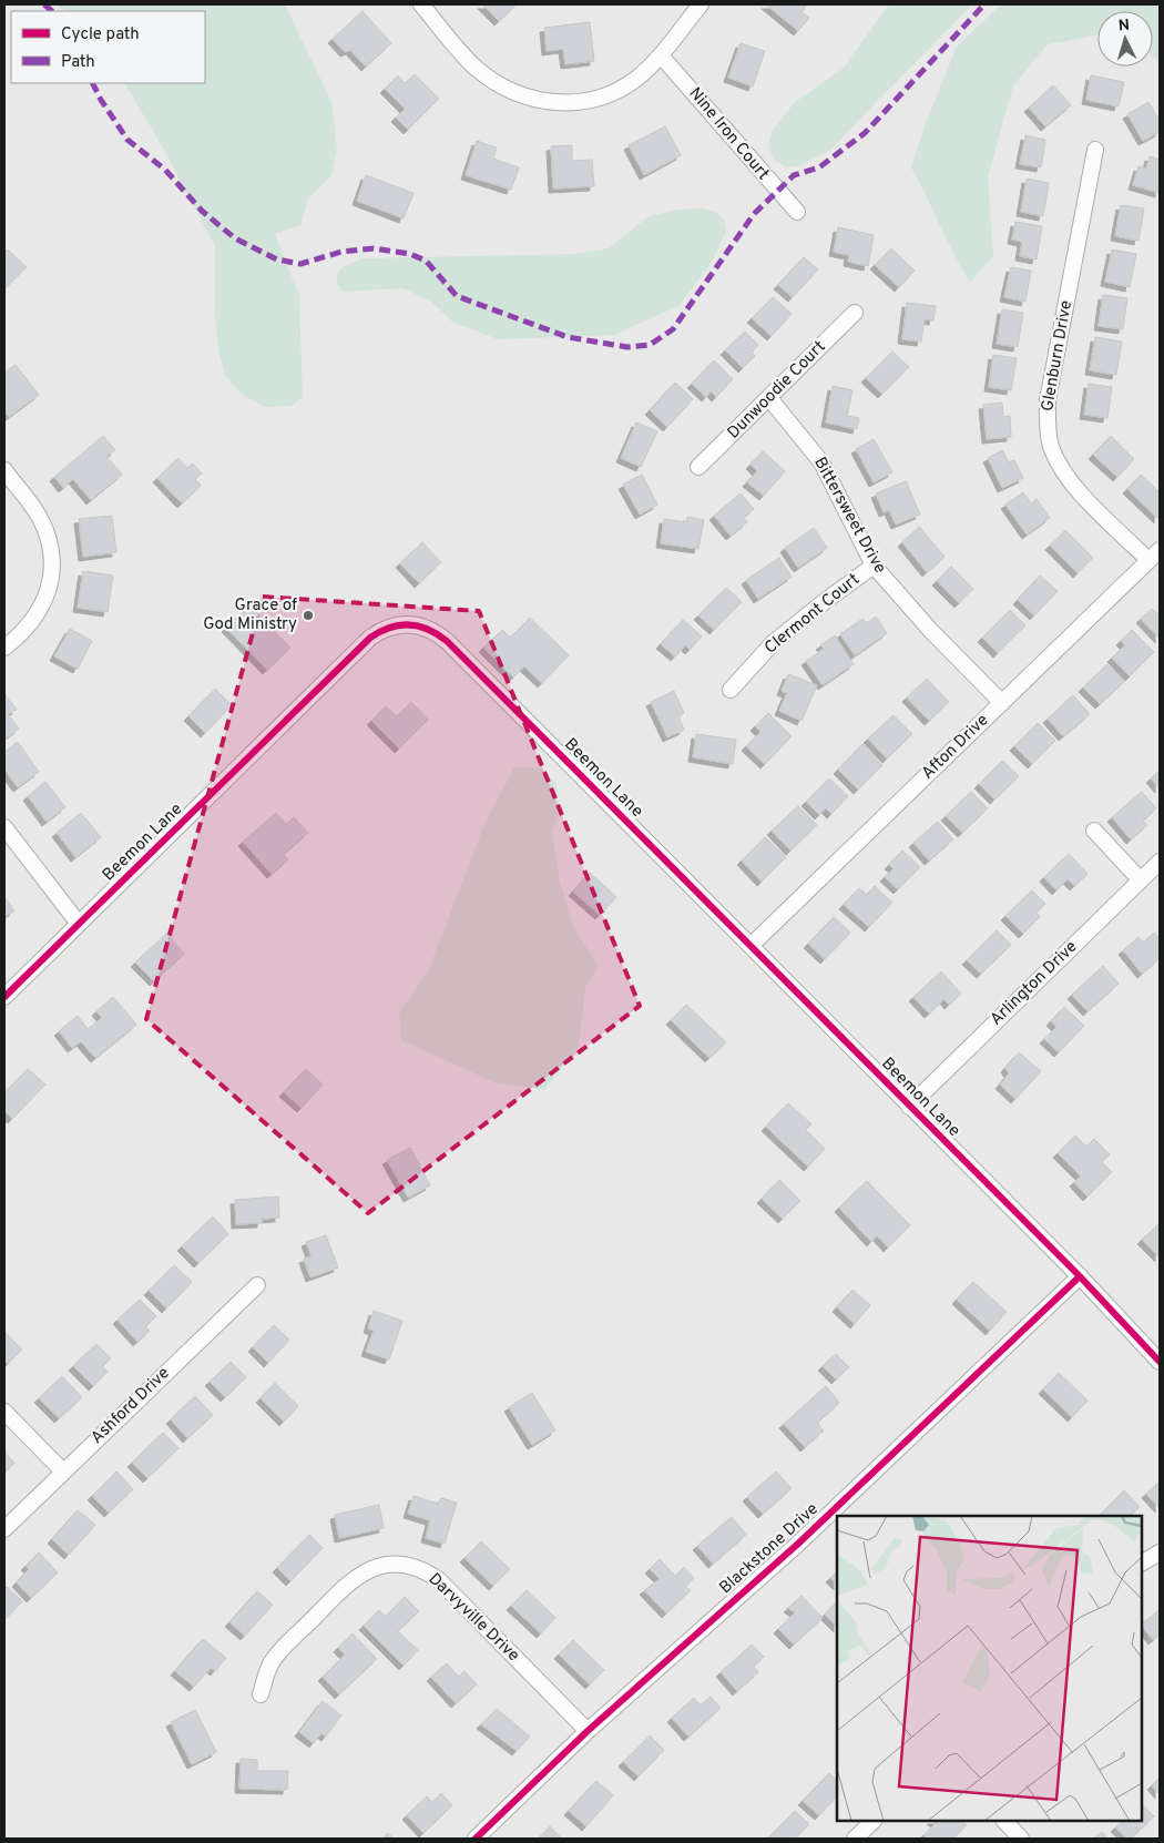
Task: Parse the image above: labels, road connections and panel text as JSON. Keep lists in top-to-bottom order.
{
  "streets": {
    "street": [
      "Nine Iron Court",
      "Glenburn Drive",
      "Dunwoodie Court",
      "Bittersweet Drive",
      "Clermont Court",
      "Afton Drive",
      "Beemon Lane",
      "Arlington Drive",
      "Ashford Drive",
      "Blackstone Drive",
      "Darvyville Drive"
    ]
  },
  "crossings": [
    ["Glenburn Drive", "Afton Drive"],
    ["Dunwoodie Court", "Bittersweet Drive"],
    ["Bittersweet Drive", "Clermont Court"],
    ["Bittersweet Drive", "Afton Drive"],
    ["Afton Drive", "Beemon Lane"],
    ["Beemon Lane", "Arlington Drive"],
    ["Beemon Lane", "Blackstone Drive"],
    ["Blackstone Drive", "Darvyville Drive"]
  ],
  "places": ["Grace of God Ministry"],
  "legend": ["Cycle path", "Path"],
  "north": "top"
}
